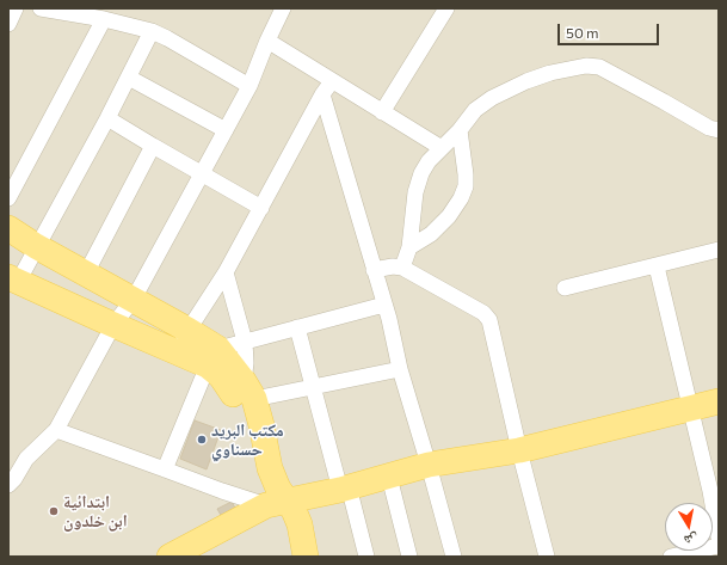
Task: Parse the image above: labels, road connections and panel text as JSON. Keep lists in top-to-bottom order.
{
  "places": ["مكتب البريد حسناوي", "ابتدائية ابن خلدون"],
  "scale_bar": "50 m",
  "north": "bottom"
}
